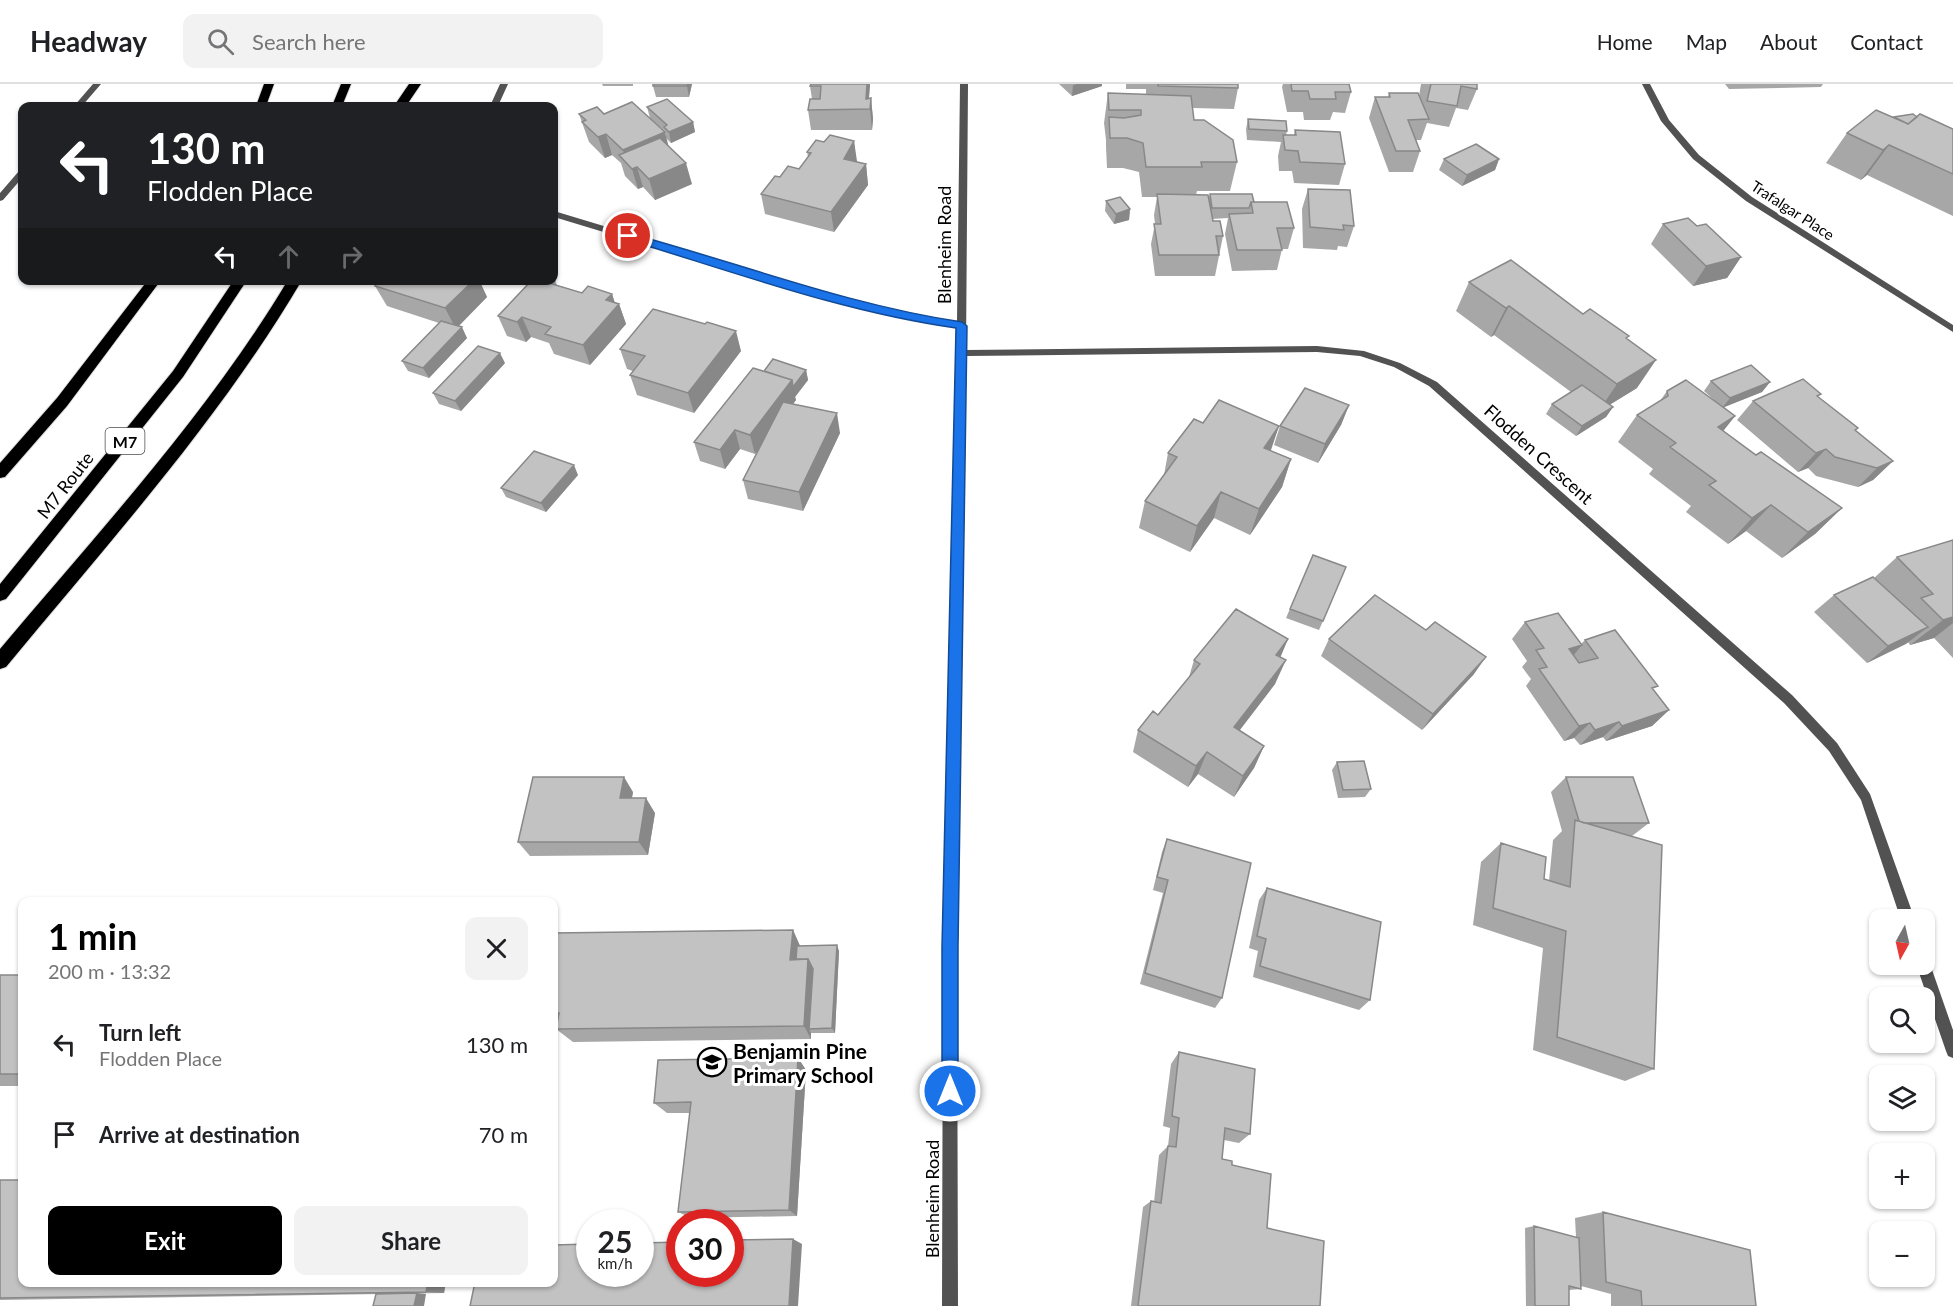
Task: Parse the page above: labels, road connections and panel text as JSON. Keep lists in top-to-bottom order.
{
  "streets": {
    "highway": ["M7", "M7 Route"],
    "street": ["Trafalgar Place", "Blenheim Road", "Flodden Crescent"]
  },
  "crossings": [
    ["Blenheim Road", "Flodden Crescent"]
  ],
  "places": {
    "school or university": ["Benjamin Pine Primary School"]
  },
  "north": "bottom",
  "page": {
    "header": "Headway",
    "search": "Search here",
    "nav": [
      "Home",
      "Map",
      "About",
      "Contact"
    ],
    "turn": ["130 m", "Flodden Place"],
    "heading": ["1 min", "200 m · 13:32"],
    "map_buttons": ["+", "−"],
    "list": [
      {
        "name": "Turn left",
        "note": "Flodden Place",
        "value": "130 m"
      },
      {
        "name": "Arrive at destination",
        "value": "70 m"
      }
    ],
    "buttons": ["Exit", "Share"],
    "speed": "25 km/h",
    "limit": "30"
  }
}
